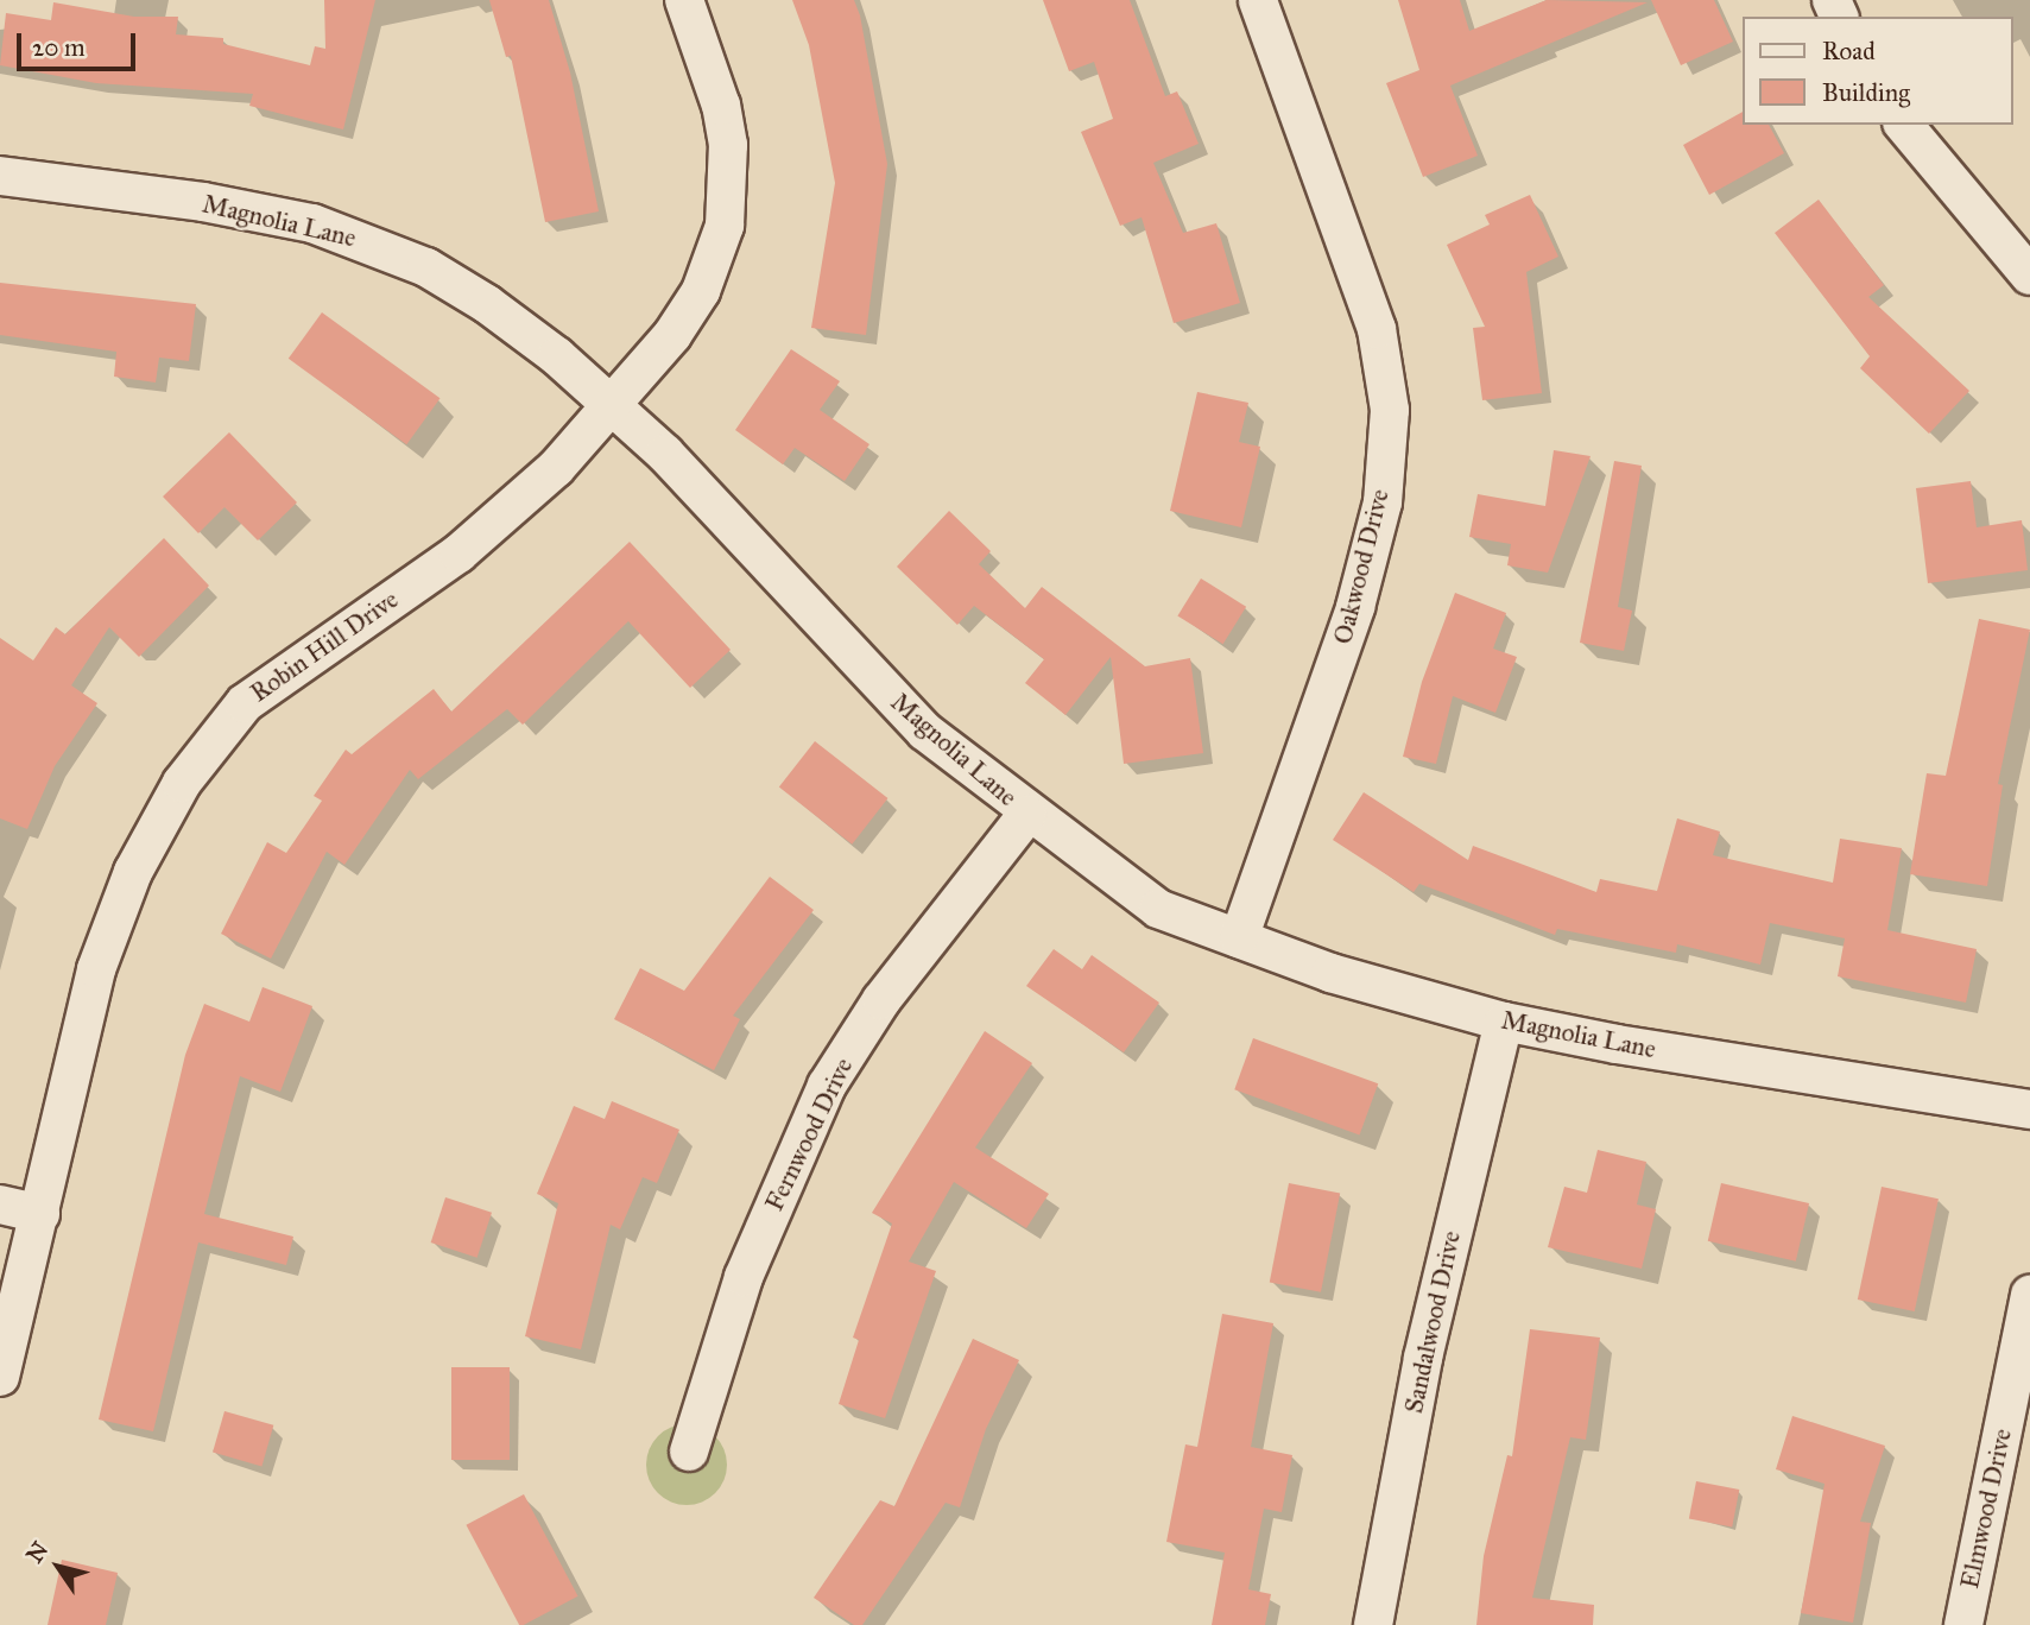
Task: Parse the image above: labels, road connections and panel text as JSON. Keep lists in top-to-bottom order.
{
  "streets": {
    "street": [
      "Magnolia Lane",
      "Oakwood Drive",
      "Robin Hill Drive",
      "Fernwood Drive",
      "Sandalwood Drive",
      "Elmwood Drive"
    ]
  },
  "crossings": [
    ["Magnolia Lane", "Oakwood Drive"],
    ["Magnolia Lane", "Robin Hill Drive"],
    ["Magnolia Lane", "Fernwood Drive"],
    ["Magnolia Lane", "Sandalwood Drive"]
  ],
  "legend": ["Road", "Building"],
  "scale_bar": "20 m",
  "north": "top left"
}
